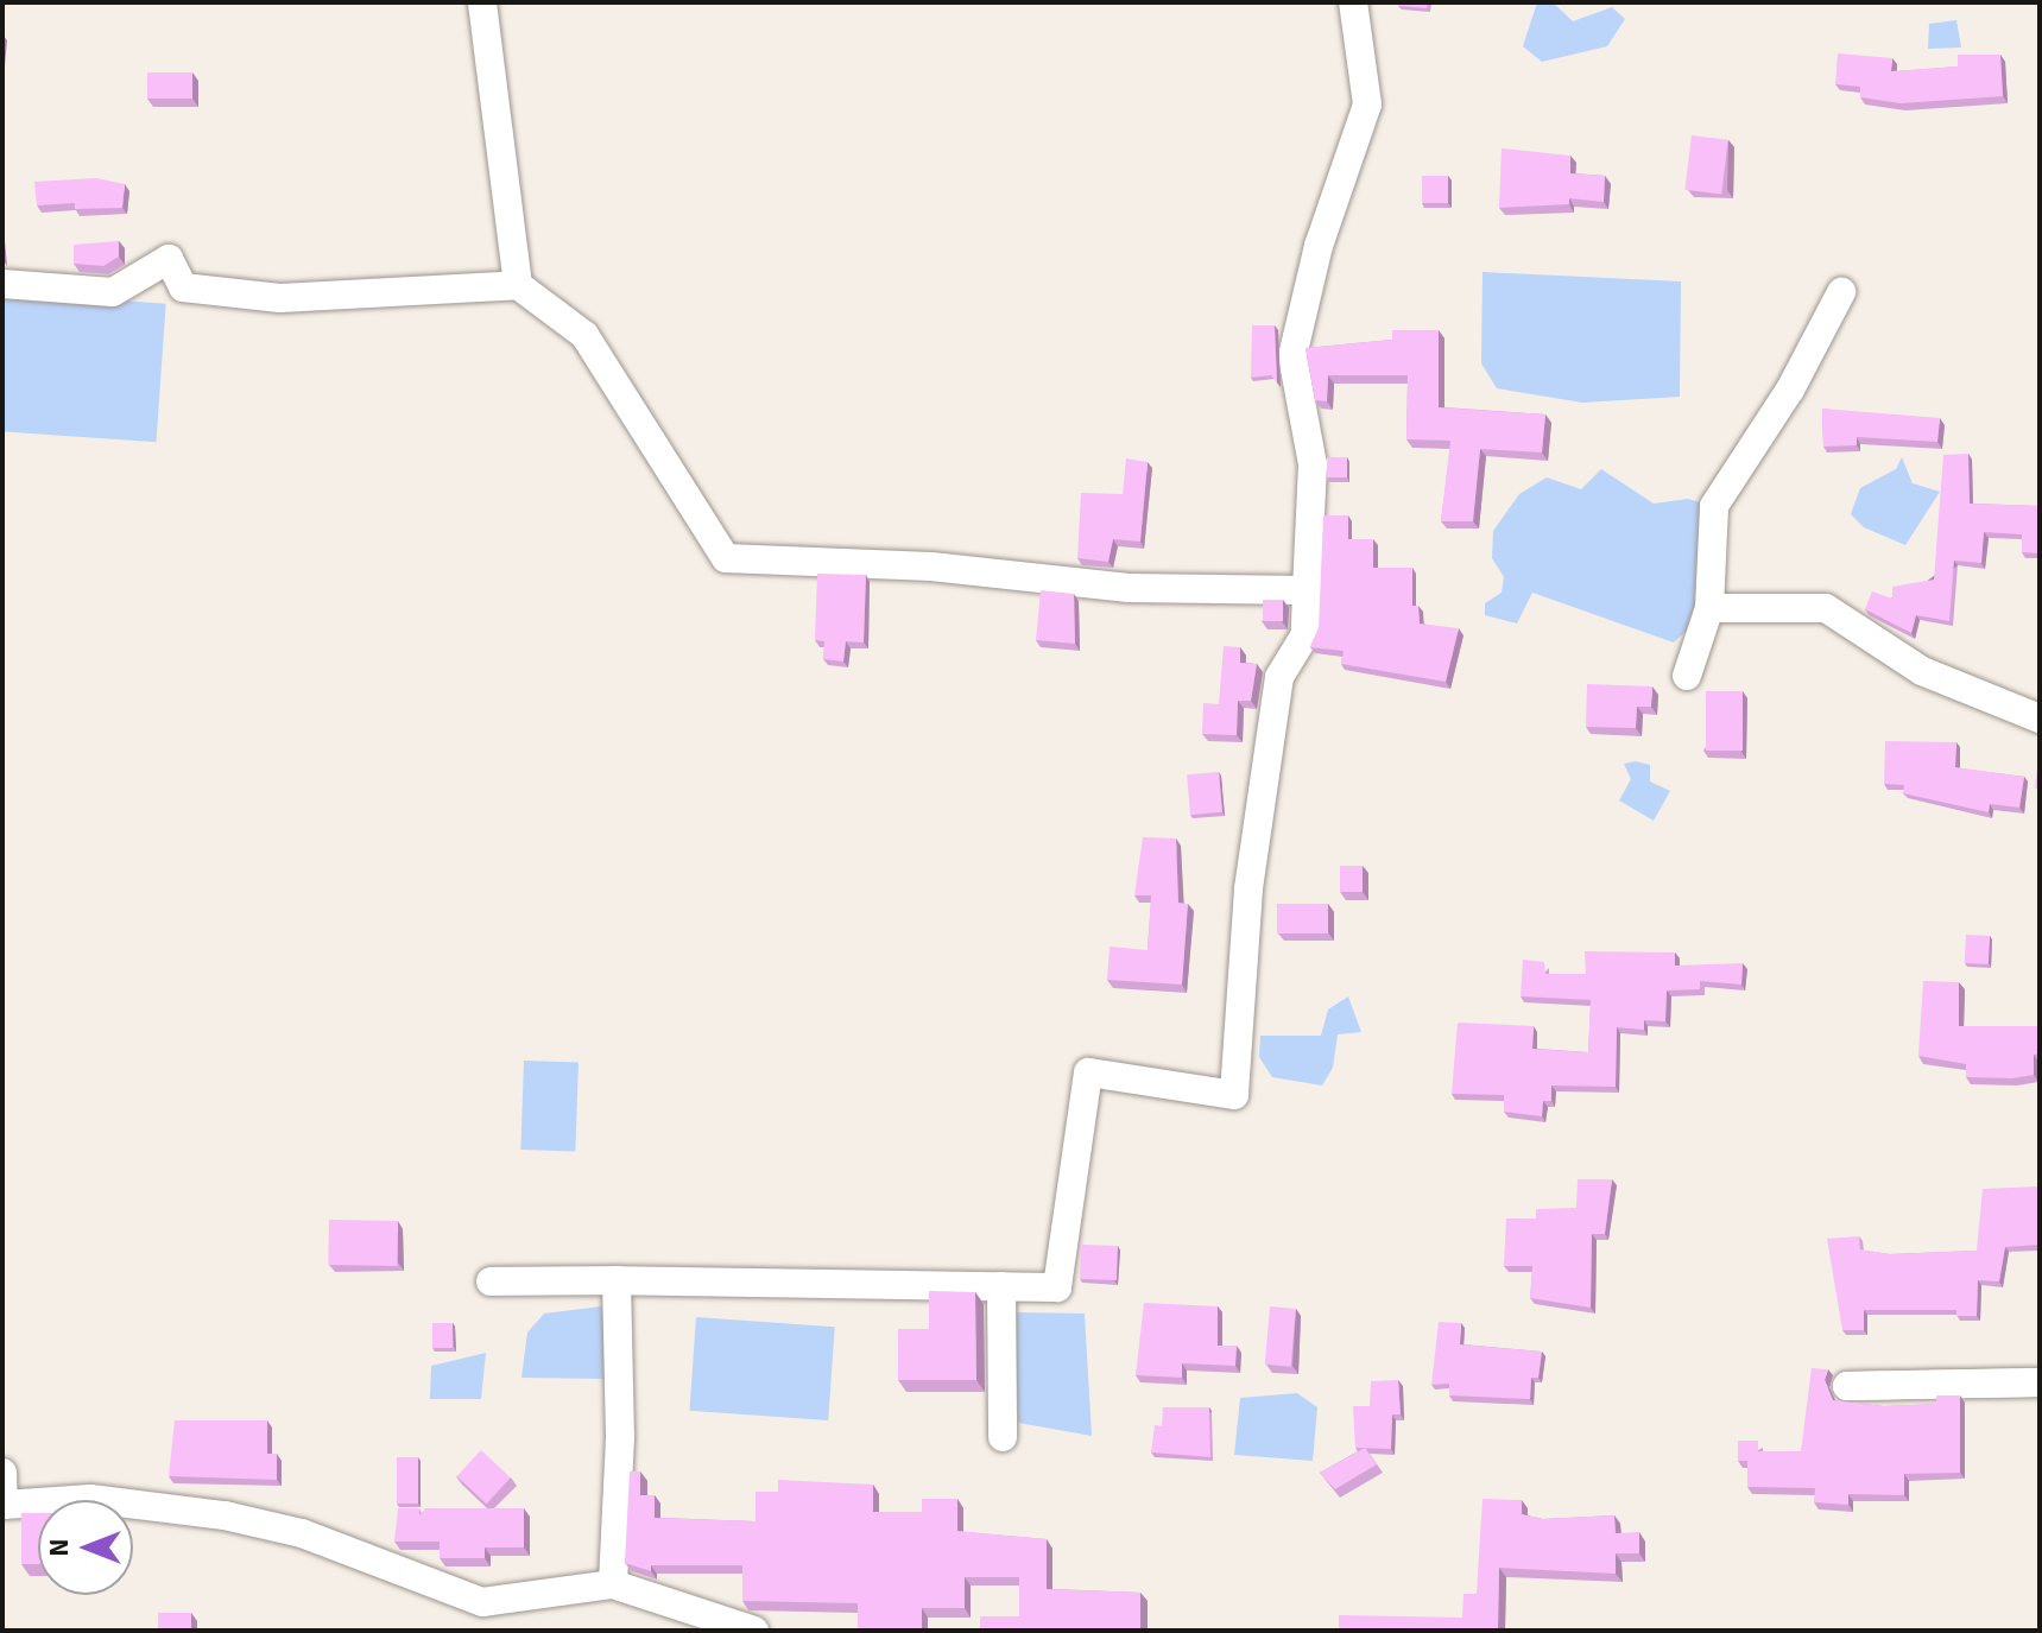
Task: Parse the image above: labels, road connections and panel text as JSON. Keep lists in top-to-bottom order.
{
  "north": "left"
}
